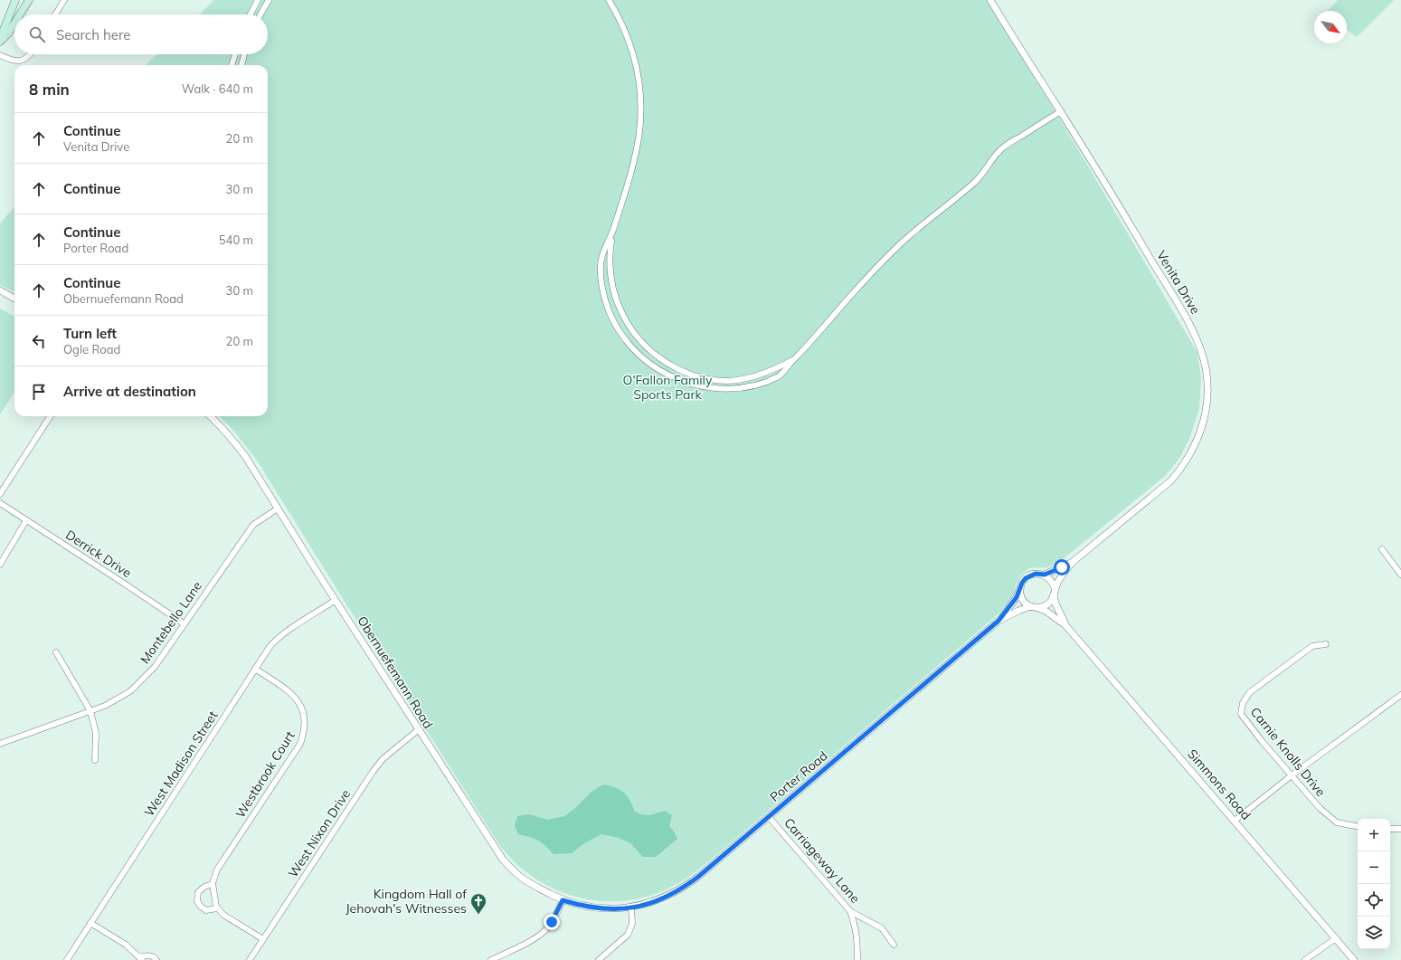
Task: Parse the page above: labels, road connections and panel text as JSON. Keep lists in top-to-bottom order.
{
  "streets": {
    "street": [
      "Venita Drive",
      "Derrick Drive",
      "Montebello Lane",
      "Obernuefemann Road",
      "Carnie Knolls Drive",
      "West Madison Street",
      "Westbrook Court",
      "Porter Road",
      "Simmons Road",
      "West Nixon Drive",
      "Carriageway Lane"
    ]
  },
  "crossings": [
    ["Venita Drive", "Porter Road"],
    ["Venita Drive", "Simmons Road"],
    ["Derrick Drive", "Montebello Lane"],
    ["Montebello Lane", "Obernuefemann Road"],
    ["Obernuefemann Road", "West Madison Street"],
    ["Obernuefemann Road", "Porter Road"],
    ["Obernuefemann Road", "West Nixon Drive"],
    ["West Madison Street", "Westbrook Court"],
    ["Porter Road", "Simmons Road"],
    ["Porter Road", "Carriageway Lane"]
  ],
  "parks": ["O'Fallon Family Sports Park"],
  "places": {
    "church": ["Kingdom Hall of Jehovah's Witnesses"]
  },
  "north": "bottom right",
  "page": {
    "search": "Search here",
    "heading": ["8 min", "Walk · 640 m"],
    "list": [
      ["Continue", "Venita Drive", "20 m"],
      ["Continue", "30 m"],
      ["Continue", "Porter Road", "540 m"],
      ["Continue", "Obernuefemann Road", "30 m"],
      ["Turn left", "Ogle Road", "20 m"],
      "Arrive at destination"
    ],
    "map_buttons": ["+", "−"]
  }
}
